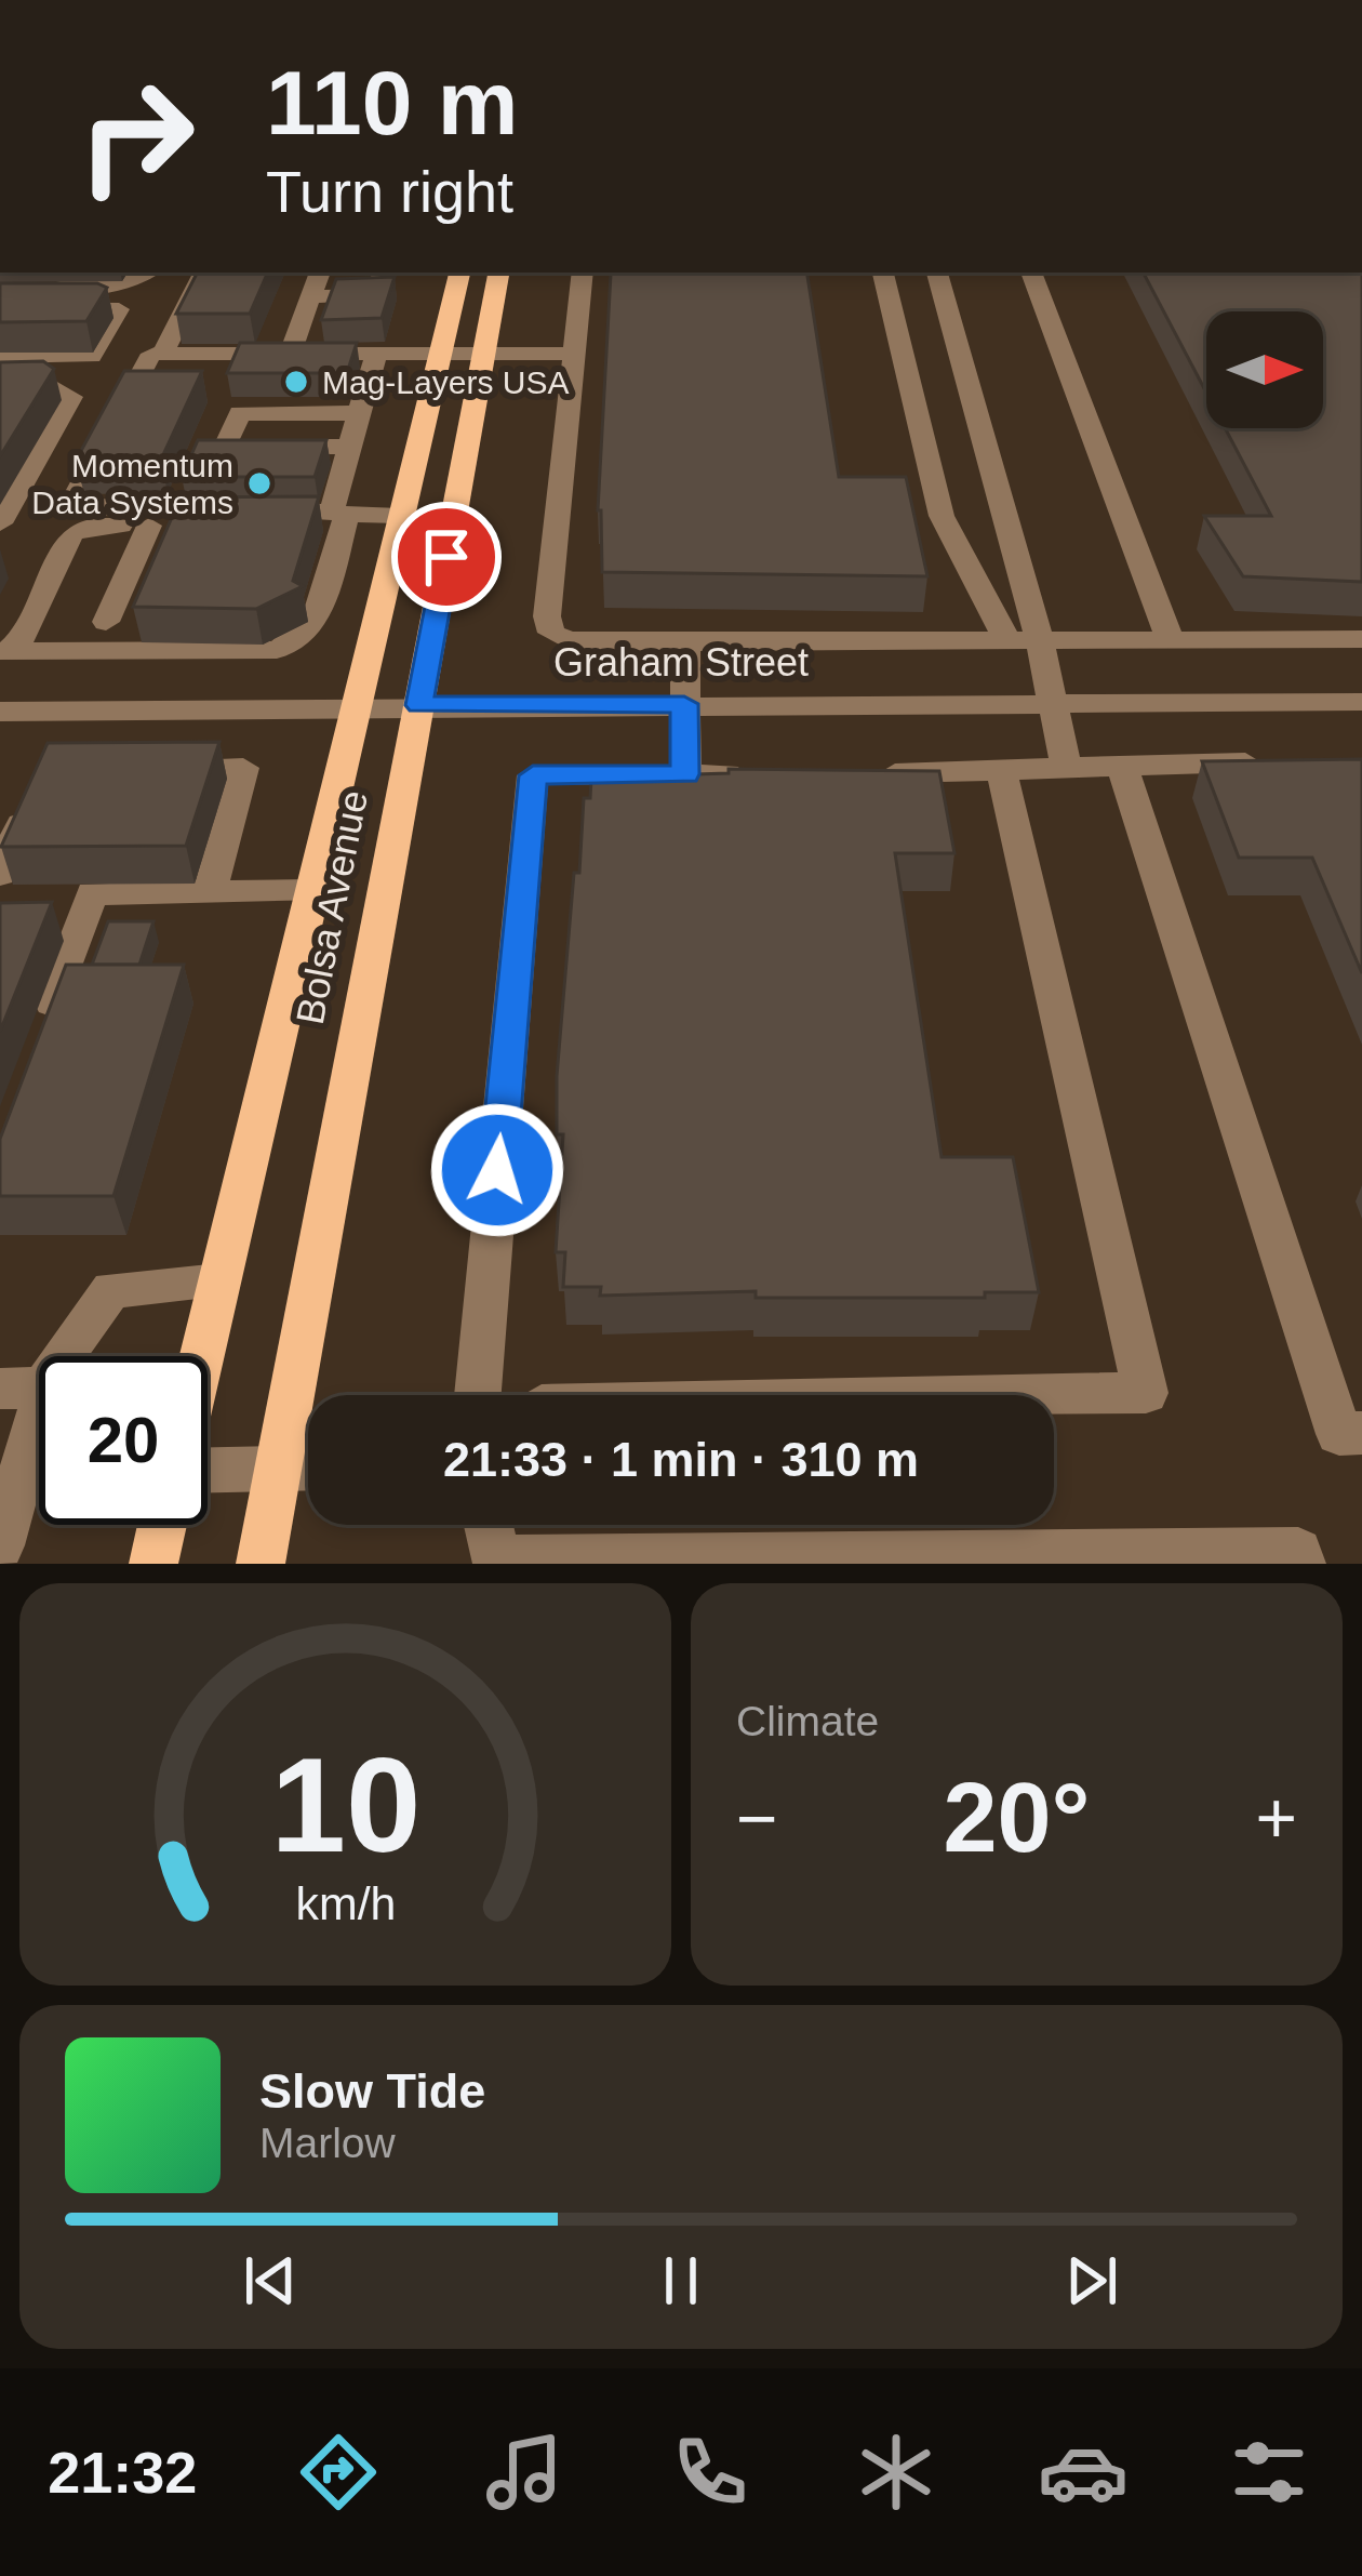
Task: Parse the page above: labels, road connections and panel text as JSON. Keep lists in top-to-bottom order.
{
  "streets": {
    "main road": ["Bolsa Avenue"],
    "street": ["Graham Street"]
  },
  "crossings": [
    ["Graham Street", "Bolsa Avenue"]
  ],
  "places": ["Mag-Layers USA", "Momentum Data Systems"],
  "north": "right",
  "page": {
    "turn": ["110 m", "Turn right"],
    "limit": "20",
    "trip": "21:33 · 1 min · 310 m",
    "tile": "Climate",
    "heat": ["−", "20°", "+"],
    "song": ["Slow Tide", "Marlow"],
    "tabs": "21:32",
    "gauge": ["10", "km/h"]
  }
}
